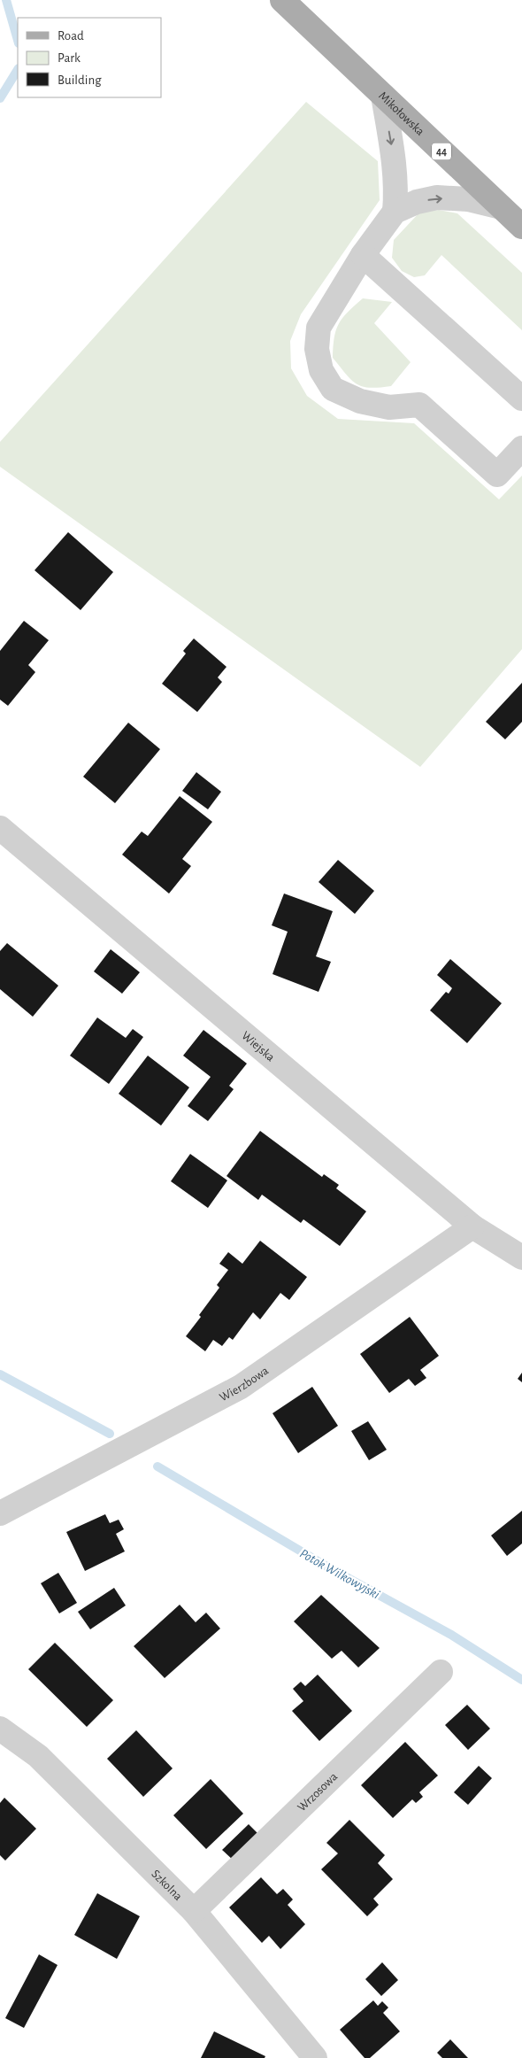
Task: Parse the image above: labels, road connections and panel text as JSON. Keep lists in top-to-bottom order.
{
  "streets": {
    "main road": ["Mikołowska", "44"],
    "street": [
      "Wiejska",
      "Wierzbowa",
      "Wrzosowa",
      "Szkolna"
    ]
  },
  "crossings": [
    ["Wiejska", "Wierzbowa"],
    ["Wrzosowa", "Szkolna"]
  ],
  "water": ["Potok Wilkowyjski"],
  "legend": ["Road", "Park", "Building"]
}
